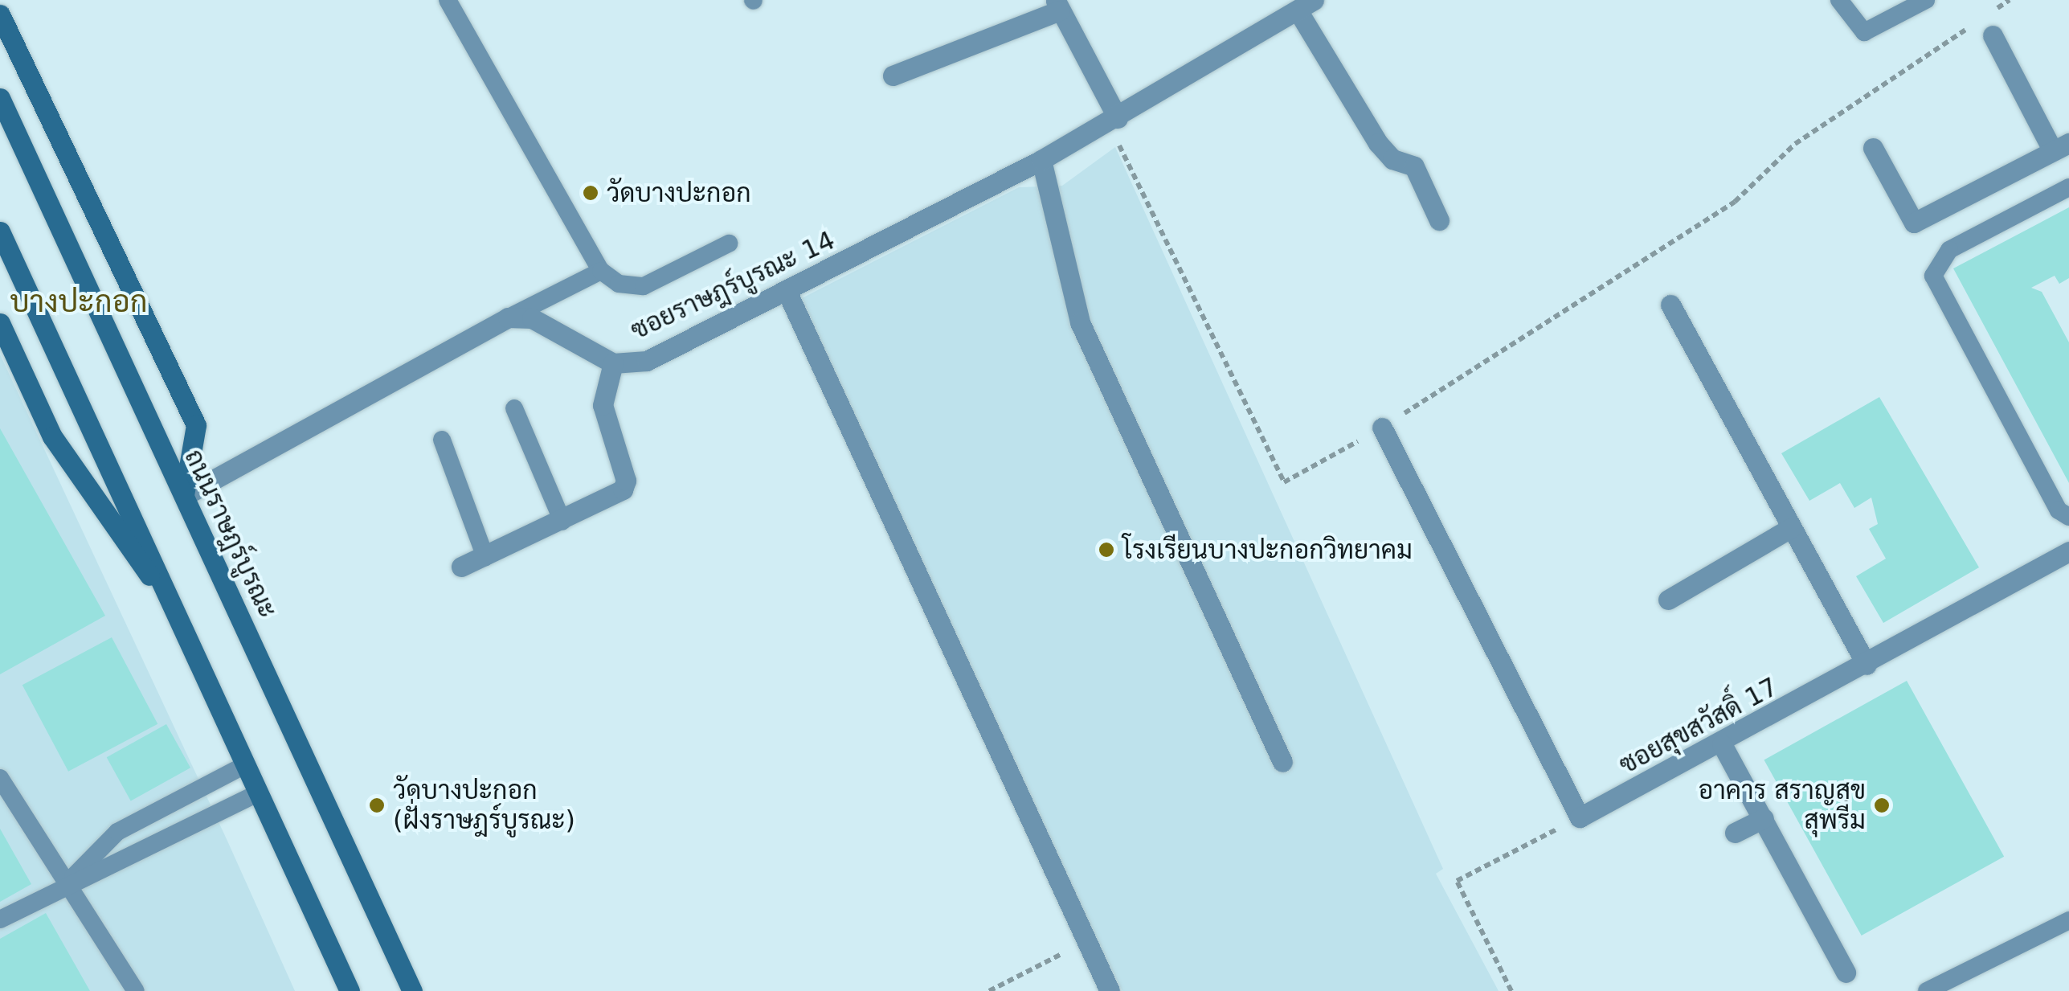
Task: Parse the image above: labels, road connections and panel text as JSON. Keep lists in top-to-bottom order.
{
  "streets": {
    "main road": ["ถนนราษฎร์บูรณะ"],
    "street": ["ซอยราษฎร์บูรณะ 14", "ซอยสุขสวัสดิ์ 17"]
  },
  "districts": ["บางปะกอก"],
  "places": [
    "วัดบางปะกอก",
    "โรงเรียนบางปะกอกวิทยาคม",
    "วัดบางปะกอก (ฝั่งราษฎร์บูรณะ)",
    "อาคาร สราญสุข สุพรีม"
  ]
}
